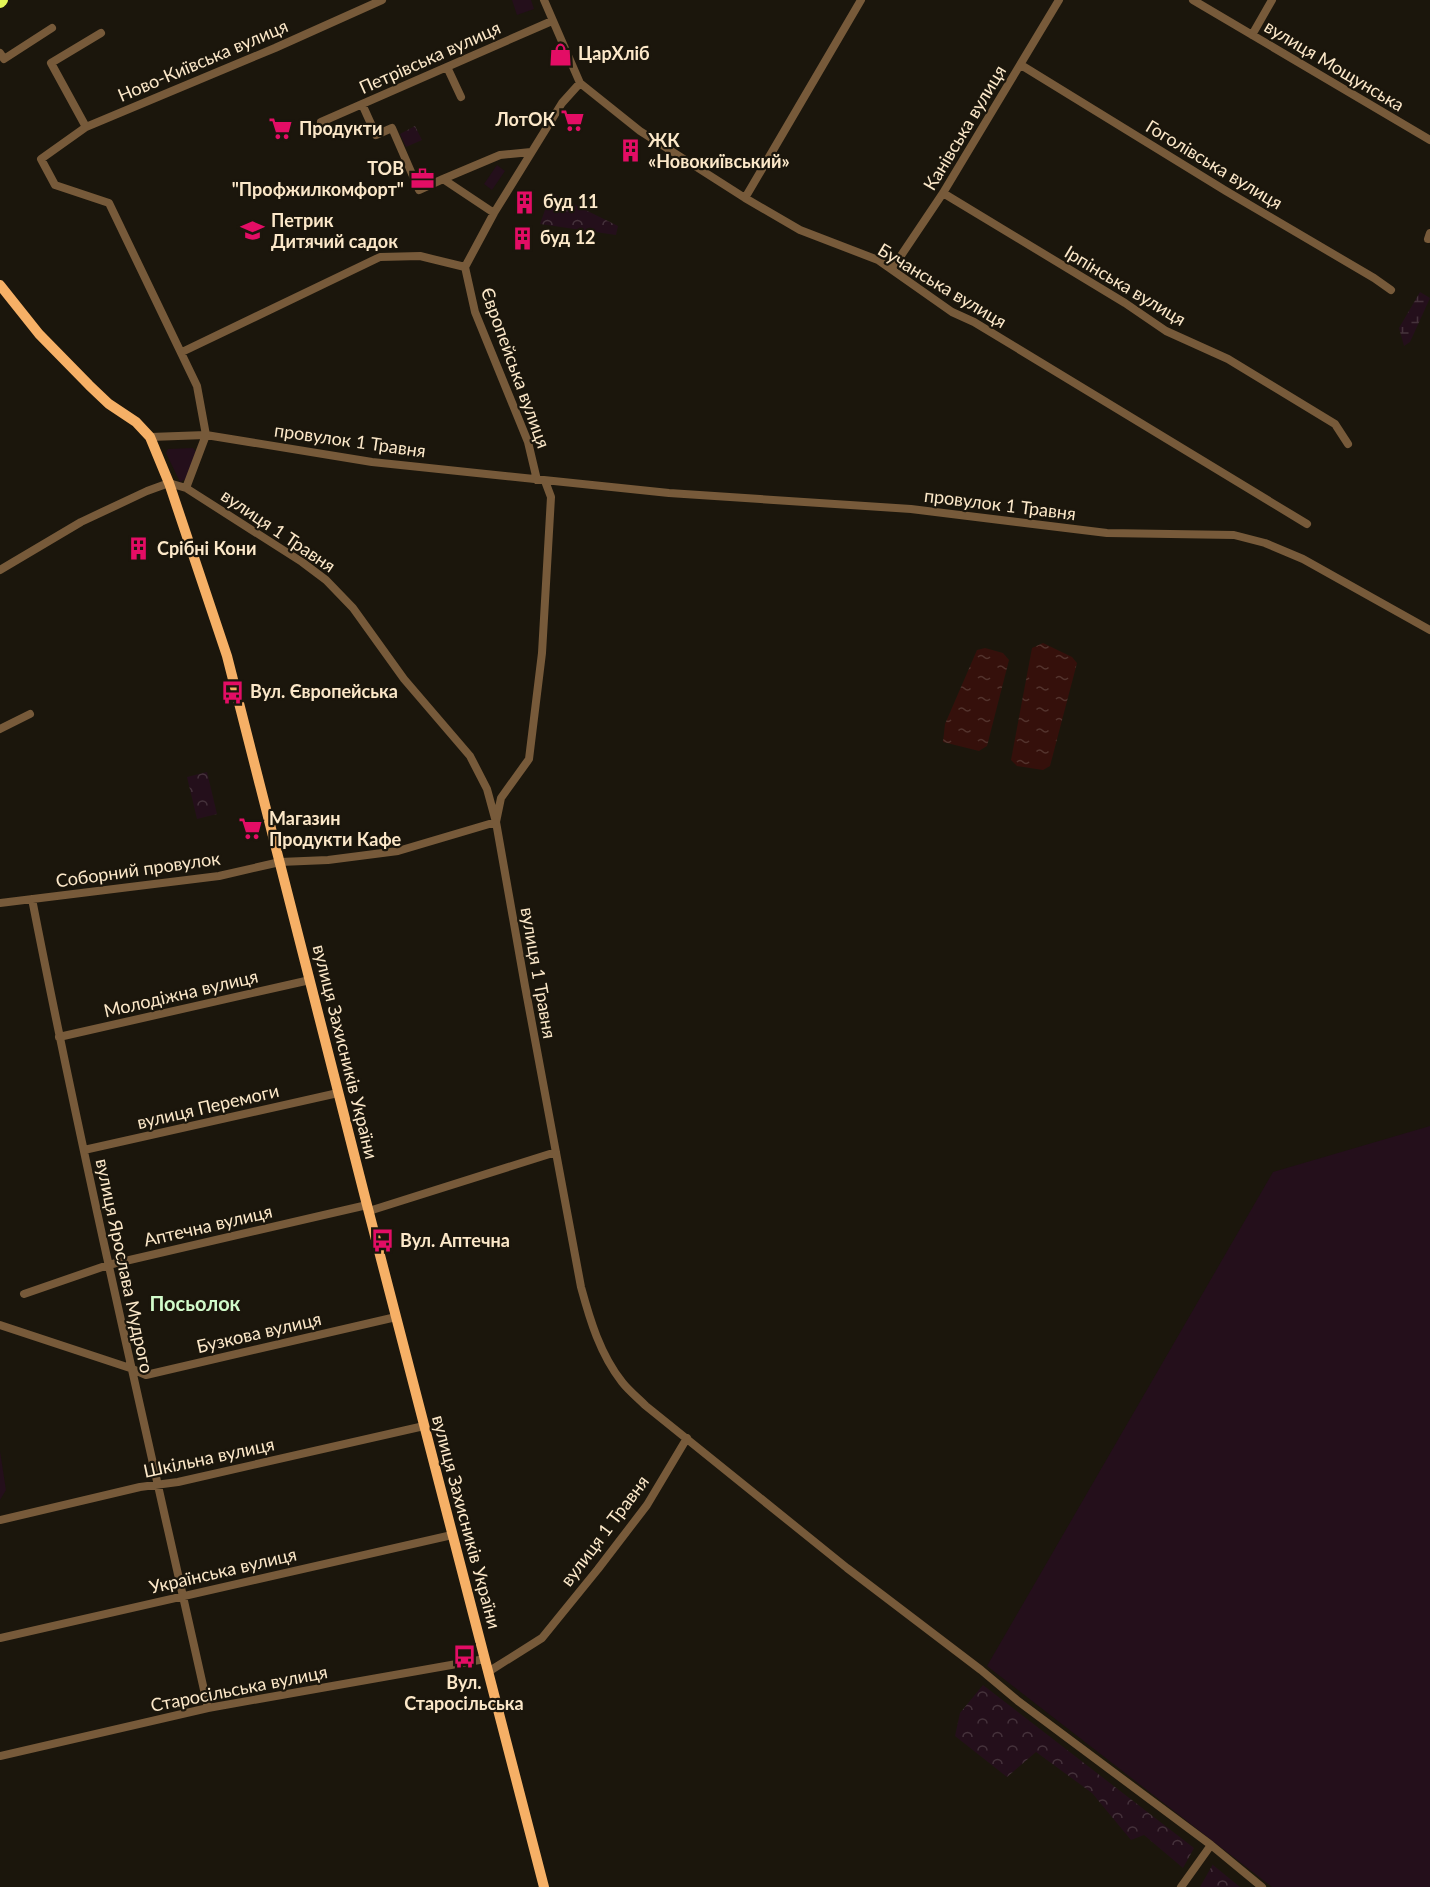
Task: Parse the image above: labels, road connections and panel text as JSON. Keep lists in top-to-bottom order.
{
  "streets": {
    "street": [
      "Петрівська вулиця",
      "Ново-Київська вулиця",
      "вулиця Мощунська",
      "Канівська вулиця",
      "Гоголівська вулиця",
      "Бучанська вулиця",
      "Ірпінська вулиця",
      "Європейська вулиця",
      "провулок 1 Травня",
      "вулиця 1 Травня",
      "Соборний провулок",
      "Молодіжна вулиця",
      "вулиця Захисників України",
      "вулиця Перемоги",
      "Аптечна вулиця",
      "вулиця Ярослава Мудрого",
      "Бузкова вулиця",
      "Шкільна вулиця",
      "Українська вулиця",
      "Старосільська вулиця"
    ]
  },
  "crossings": [
    ["Петрівська вулиця", "Бучанська вулиця"],
    ["Канівська вулиця", "Гоголівська вулиця"],
    ["Канівська вулиця", "Бучанська вулиця"],
    ["Канівська вулиця", "Ірпінська вулиця"],
    ["Європейська вулиця", "провулок 1 Травня"],
    ["провулок 1 Травня", "вулиця Захисників України"],
    ["вулиця 1 Травня", "Соборний провулок"],
    ["вулиця 1 Травня", "вулиця Захисників України"],
    ["вулиця 1 Травня", "Аптечна вулиця"],
    ["Соборний провулок", "вулиця Захисників України"],
    ["Соборний провулок", "вулиця Ярослава Мудрого"],
    ["Молодіжна вулиця", "вулиця Захисників України"],
    ["Молодіжна вулиця", "вулиця Ярослава Мудрого"],
    ["вулиця Захисників України", "вулиця Перемоги"],
    ["вулиця Захисників України", "Аптечна вулиця"],
    ["вулиця Захисників України", "Бузкова вулиця"],
    ["вулиця Захисників України", "Шкільна вулиця"],
    ["вулиця Захисників України", "Українська вулиця"],
    ["вулиця Захисників України", "Старосільська вулиця"],
    ["вулиця Перемоги", "вулиця Ярослава Мудрого"],
    ["Аптечна вулиця", "вулиця Ярослава Мудрого"],
    ["вулиця Ярослава Мудрого", "Бузкова вулиця"],
    ["вулиця Ярослава Мудрого", "Шкільна вулиця"],
    ["вулиця Ярослава Мудрого", "Українська вулиця"],
    ["вулиця Ярослава Мудрого", "Старосільська вулиця"]
  ],
  "districts": ["Посьолок"],
  "places": {
    "shop": ["ЦарХліб"],
    "supermarket": ["ЛотОК", "Продукти", "Магазин Продукти Кафе"],
    "building": [
      "ЖК «Новокиївський»",
      "буд 11",
      "буд 12",
      "Срібні Кони"
    ],
    "office": ["ТОВ \"Профжилкомфорт\""],
    "school or university": ["Петрик Дитячий садок"],
    "bus stop": ["Вул. Європейська", "Вул. Аптечна", "Вул. Старосільська"]
  }
}
